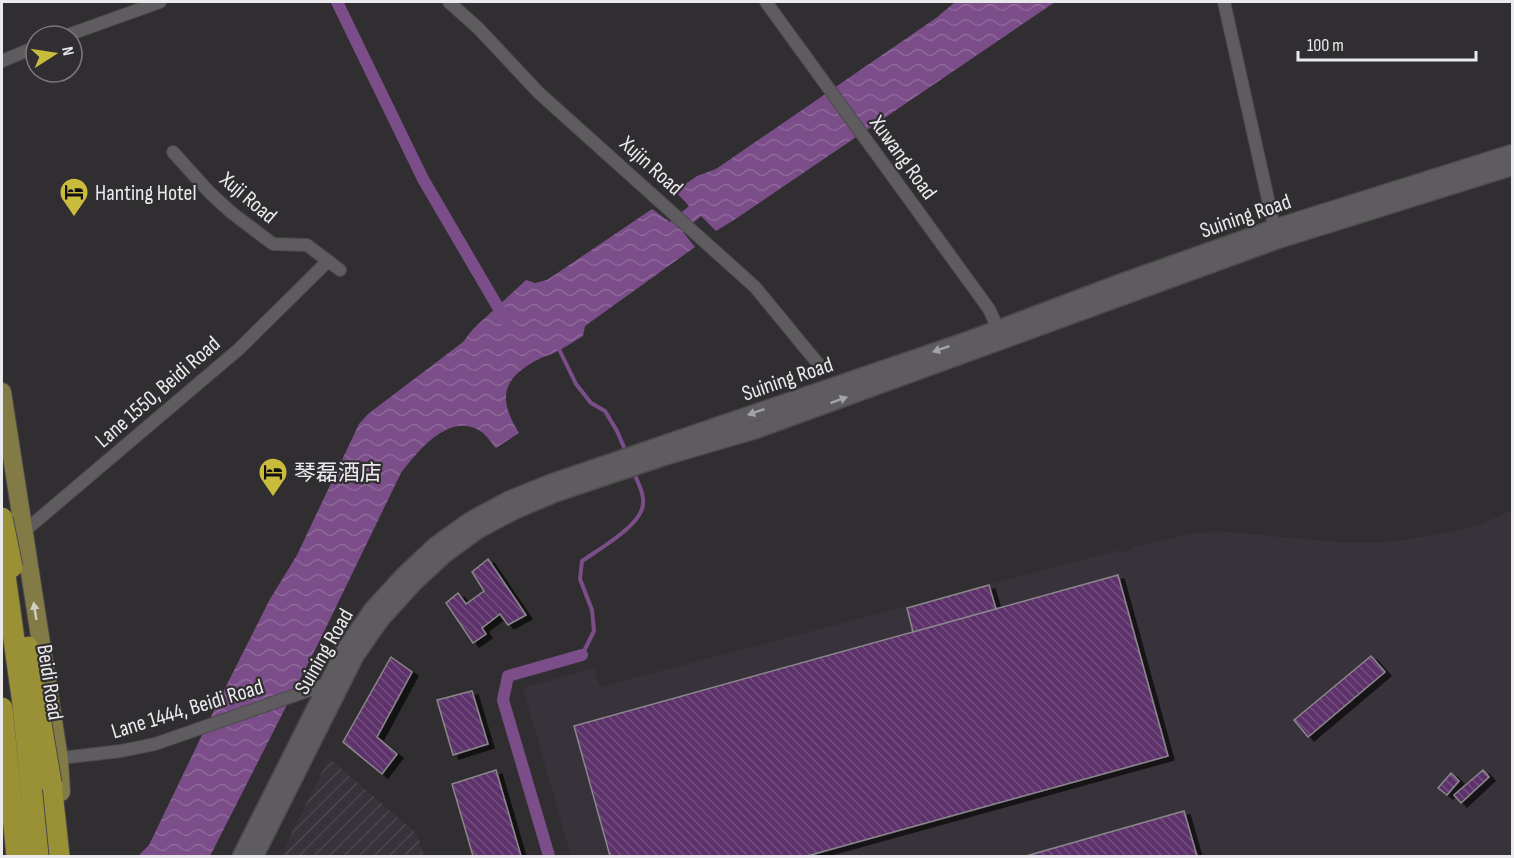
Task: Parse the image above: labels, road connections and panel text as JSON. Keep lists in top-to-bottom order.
{
  "streets": {
    "main road": ["Suining Road", "Beidi Road"],
    "street": [
      "Xuwang Road",
      "Xujin Road",
      "Xuji Road",
      "Lane 1550, Beidi Road",
      "Lane 1444, Beidi Road"
    ]
  },
  "crossings": [
    ["Xuwang Road", "Suining Road"],
    ["Xuji Road", "Lane 1550, Beidi Road"],
    ["Suining Road", "Lane 1444, Beidi Road"],
    ["Lane 1550, Beidi Road", "Beidi Road"],
    ["Beidi Road", "Lane 1444, Beidi Road"]
  ],
  "places": {
    "hotel": ["Hanting Hotel", "琴磊酒店"]
  },
  "scale_bar": "100 m",
  "north": "right"
}
